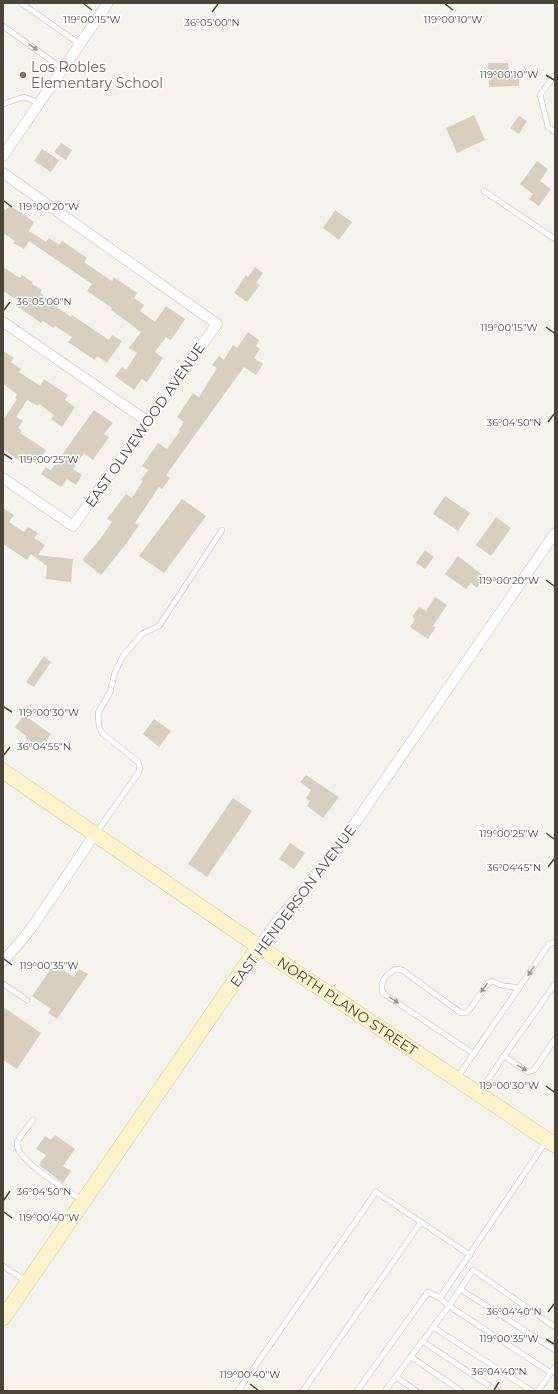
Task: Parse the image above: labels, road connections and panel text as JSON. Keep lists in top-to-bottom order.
{
  "streets": {
    "main road": ["EAST HENDERSON AVENUE", "NORTH PLANO STREET"],
    "street": ["EAST OLIVEWOOD AVENUE"]
  },
  "crossings": [
    ["EAST HENDERSON AVENUE", "NORTH PLANO STREET"]
  ],
  "places": ["Los Robles Elementary School"],
  "coordinates": [
    "119°00'15\"W",
    "119°00'10\"W",
    "36°05'00\"N",
    "119°00'20\"W",
    "36°04'50\"N",
    "119°00'25\"W",
    "119°00'30\"W",
    "36°04'55\"N",
    "36°04'45\"N",
    "119°00'35\"W",
    "119°00'40\"W",
    "36°04'40\"N"
  ]
}
